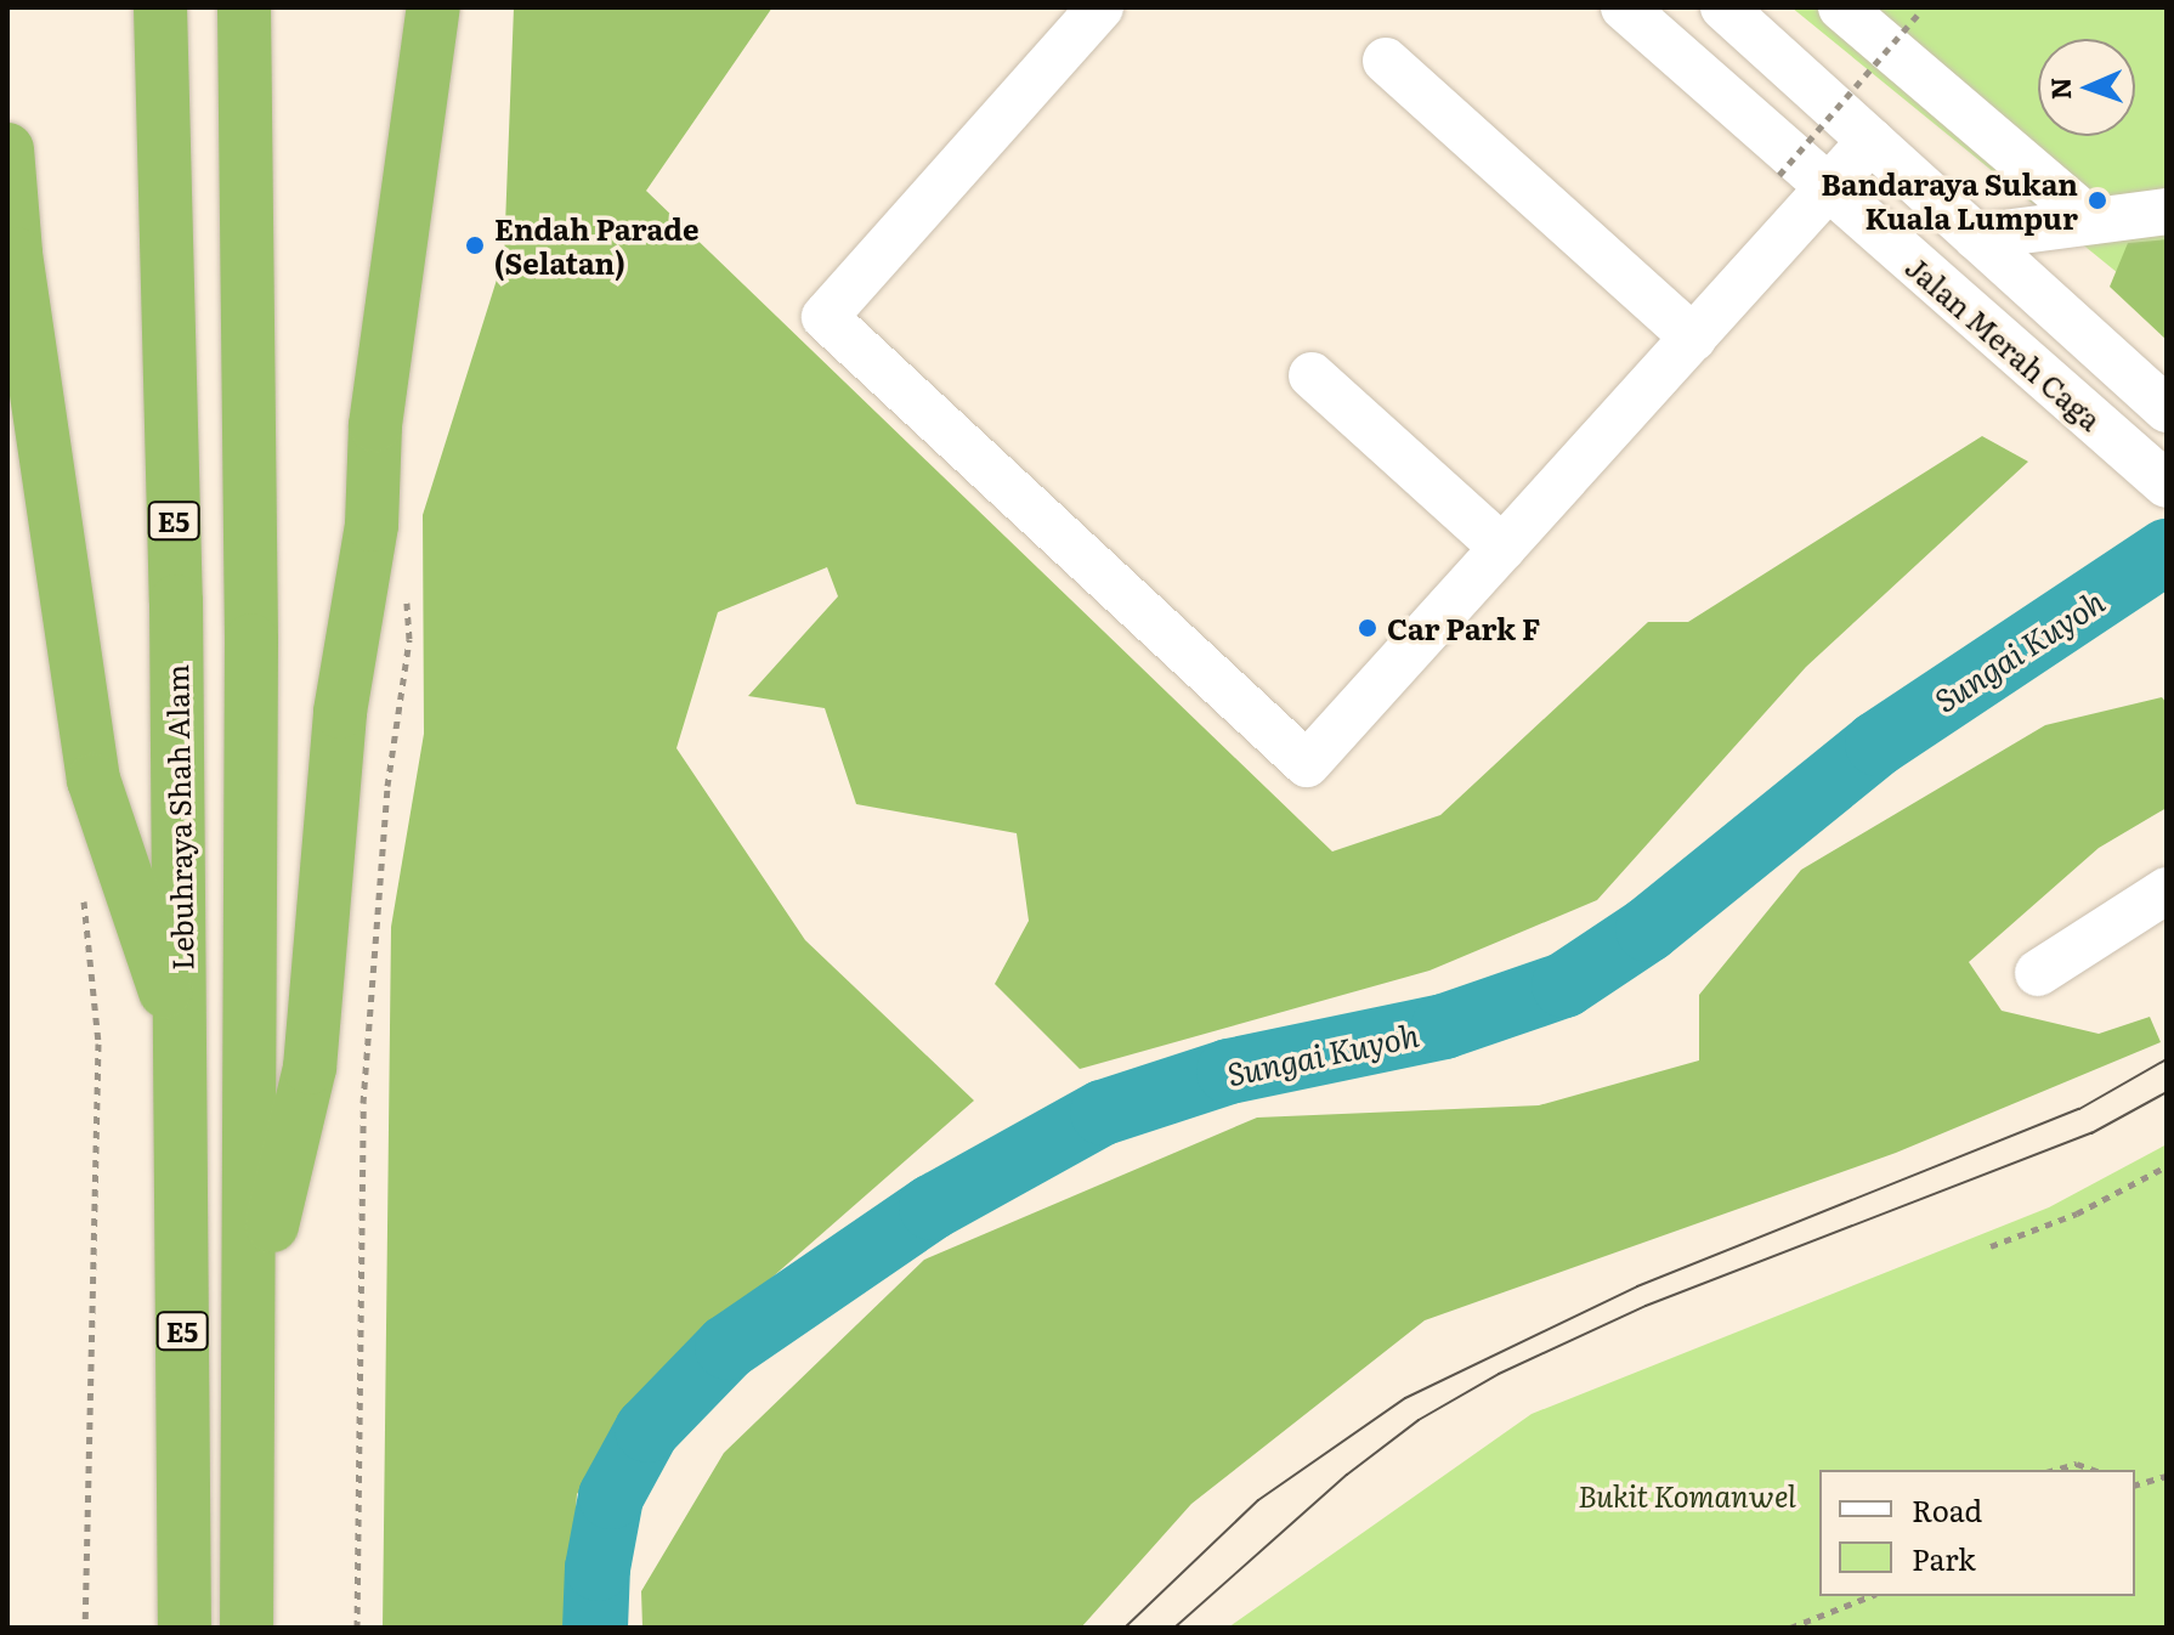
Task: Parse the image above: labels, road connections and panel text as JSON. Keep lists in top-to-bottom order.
{
  "streets": {
    "highway": ["E5", "Lebuhraya Shah Alam"],
    "street": ["Jalan Merah Caga"]
  },
  "water": ["Sungai Kuyoh"],
  "parks": ["Bukit Komanwel"],
  "places": ["Bandaraya Sukan Kuala Lumpur", "Endah Parade (Selatan)", "Car Park F"],
  "legend": ["Road", "Park"],
  "north": "left"
}
